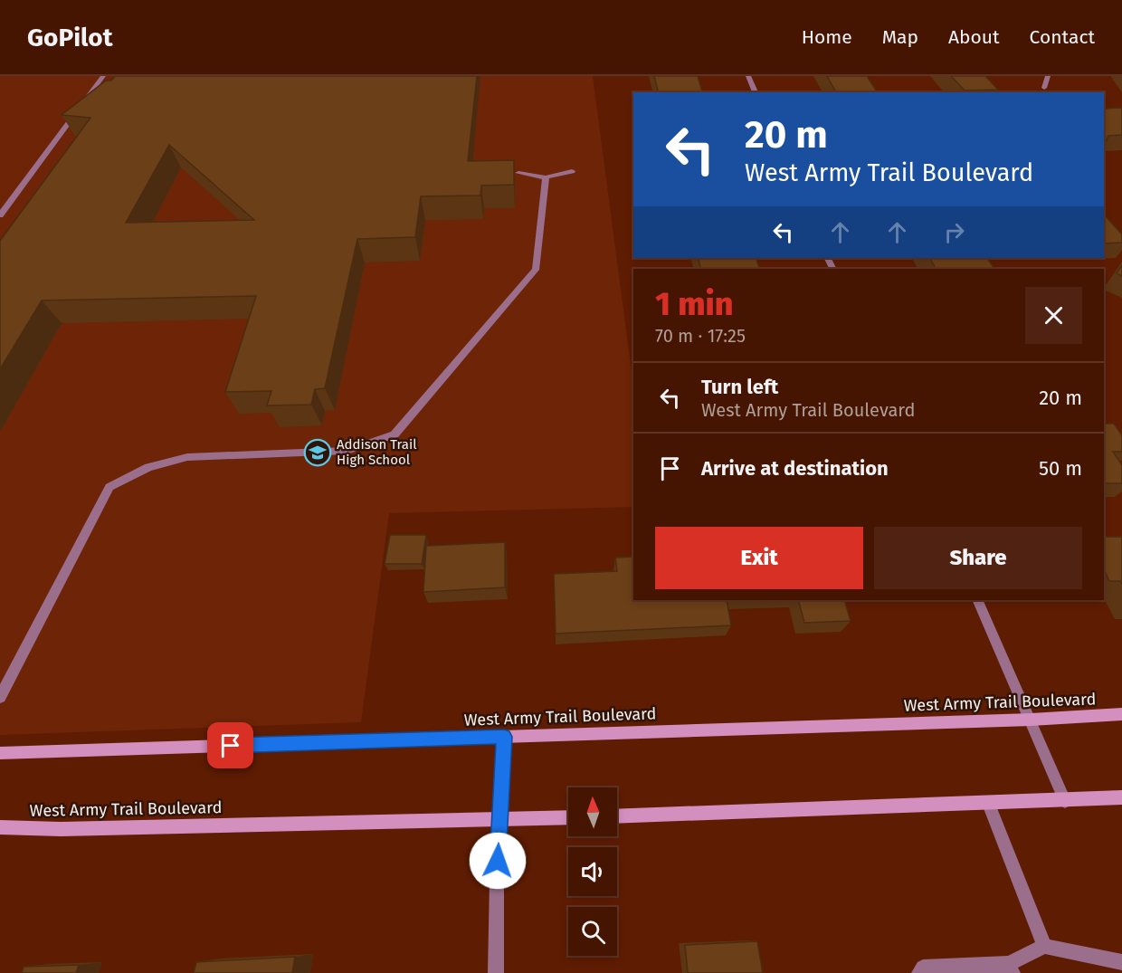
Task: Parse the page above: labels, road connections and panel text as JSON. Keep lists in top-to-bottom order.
{
  "streets": {
    "main road": ["West Army Trail Boulevard"]
  },
  "places": {
    "school or university": ["Addison Trail High School"]
  },
  "north": "top",
  "page": {
    "header": "GoPilot",
    "nav": [
      "Home",
      "Map",
      "About",
      "Contact"
    ],
    "turn": ["20 m", "West Army Trail Boulevard"],
    "heading": ["1 min", "70 m · 17:25"],
    "list": [
      {
        "name": "Turn left",
        "note": "West Army Trail Boulevard",
        "value": "20 m"
      },
      {
        "name": "Arrive at destination",
        "value": "50 m"
      }
    ],
    "buttons": ["Exit", "Share"]
  }
}
